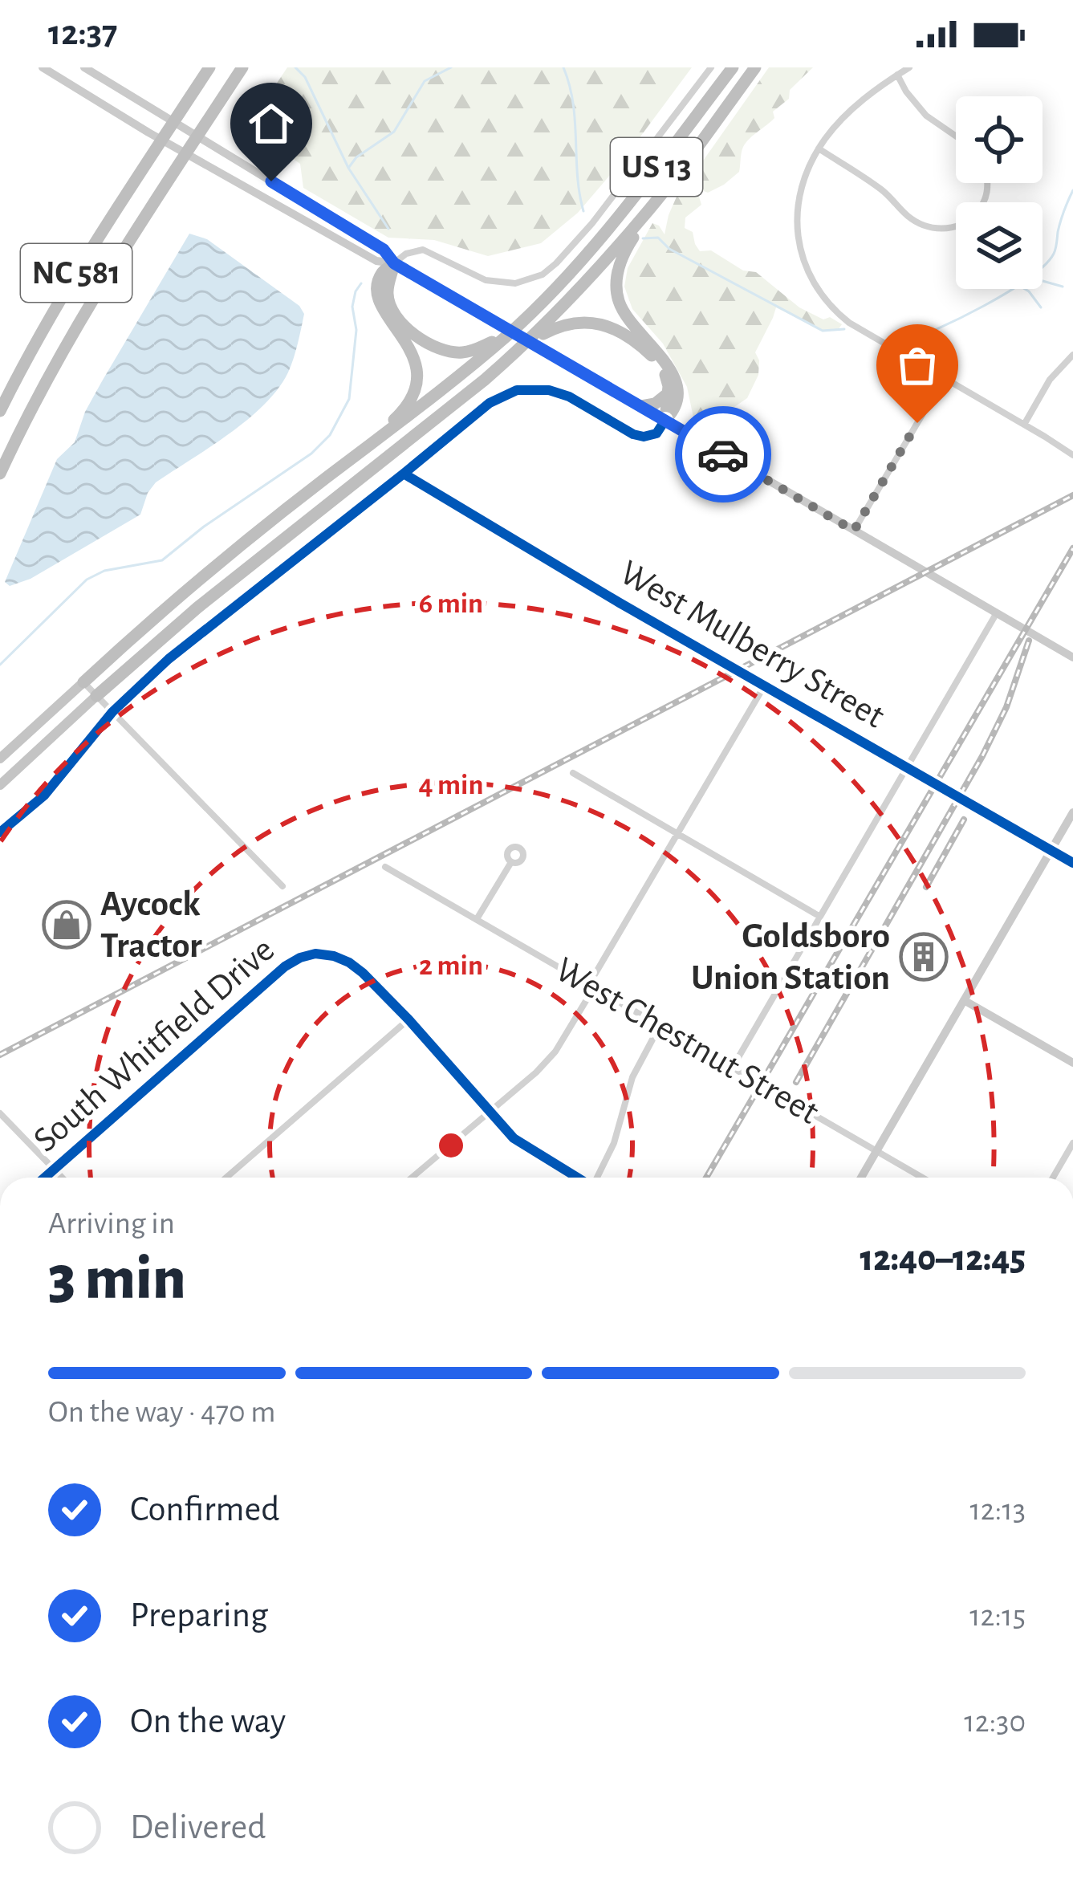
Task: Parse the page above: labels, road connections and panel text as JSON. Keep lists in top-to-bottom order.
{
  "streets": {
    "highway": ["US 13", "NC 581"],
    "street": ["West Mulberry Street", "West Chestnut Street", "South Whitfield Drive"]
  },
  "places": {
    "shop": ["Aycock Tractor"],
    "building": ["Goldsboro Union Station"]
  },
  "page": {
    "status": "12:37",
    "heading": ["3 min", "Arriving in", "12:40–12:45"],
    "bar": "On the way · 470 m",
    "list": [
      ["Confirmed", "12:13"],
      ["Preparing", "12:15"],
      ["On the way", "12:30"],
      "Delivered"
    ]
  },
  "rings": ["6 min", "4 min", "2 min"]
}
